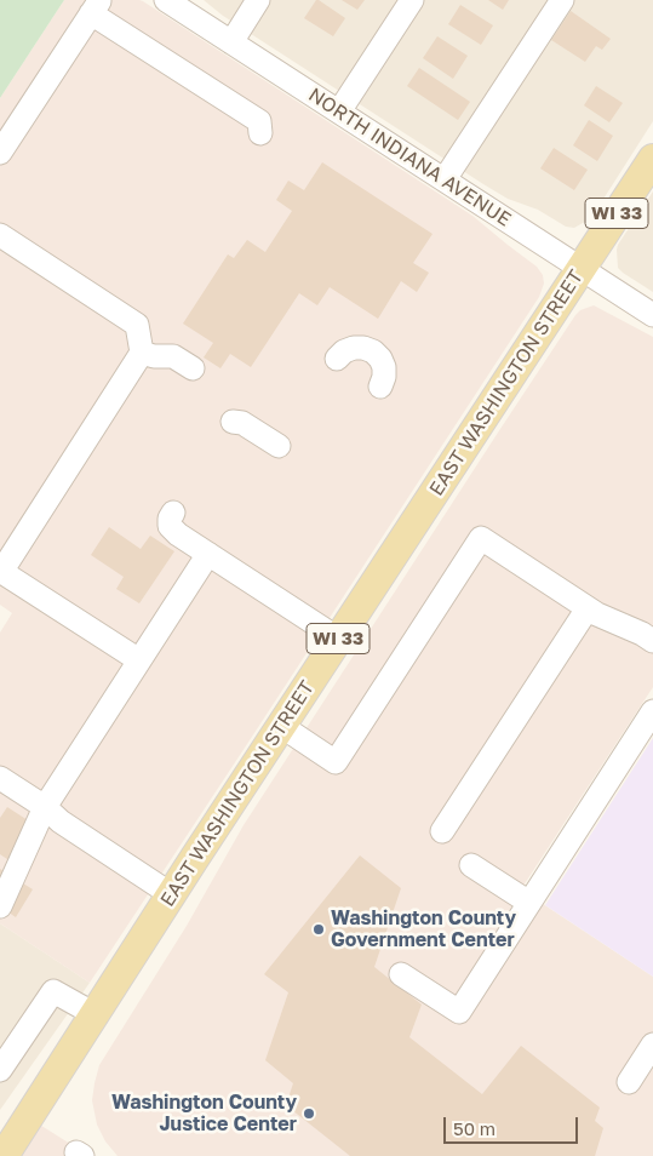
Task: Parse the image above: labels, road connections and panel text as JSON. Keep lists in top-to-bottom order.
{
  "streets": {
    "main road": ["WI 33", "EAST WASHINGTON STREET"],
    "street": ["NORTH INDIANA AVENUE"]
  },
  "crossings": [
    ["NORTH INDIANA AVENUE", "EAST WASHINGTON STREET"]
  ],
  "places": ["Washington County Government Center", "Washington County Justice Center"],
  "scale_bar": "50 m"
}
